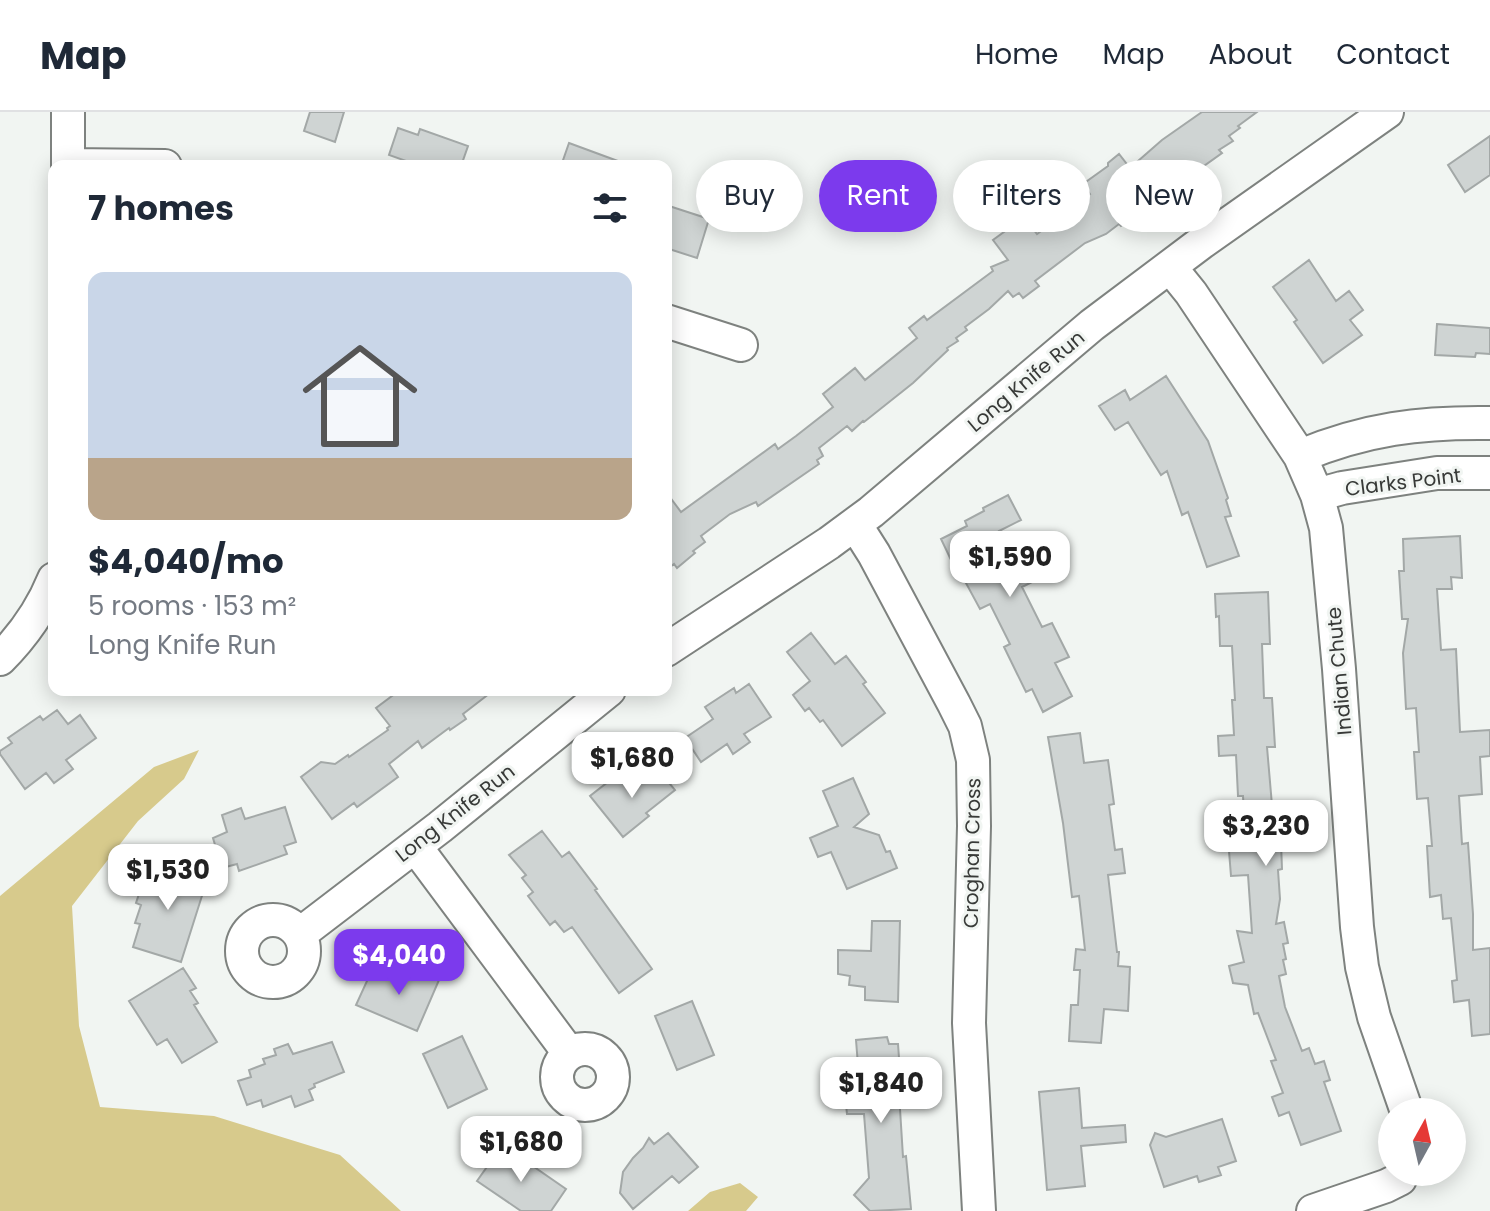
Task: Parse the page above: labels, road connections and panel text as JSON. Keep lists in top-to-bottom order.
{
  "streets": {
    "street": [
      "Long Knife Run",
      "Clarks Point",
      "Indian Chute",
      "Croghan Cross"
    ]
  },
  "crossings": [
    ["Long Knife Run", "Indian Chute"],
    ["Long Knife Run", "Croghan Cross"],
    ["Clarks Point", "Indian Chute"]
  ],
  "north": "top",
  "page": {
    "header": "Map",
    "nav": [
      "Home",
      "Map",
      "About",
      "Contact"
    ],
    "chip": [
      "Buy",
      "Rent",
      "Filters",
      "New"
    ],
    "heading": "7 homes",
    "list": [
      {
        "name": "$4,040/mo",
        "note": "5 rooms · 153 m² · Long Knife Run"
      }
    ],
    "price": [
      "$1,590",
      "$1,680",
      "$3,230",
      "$1,530",
      "$4,040",
      "$1,840",
      "$1,680"
    ]
  }
}
